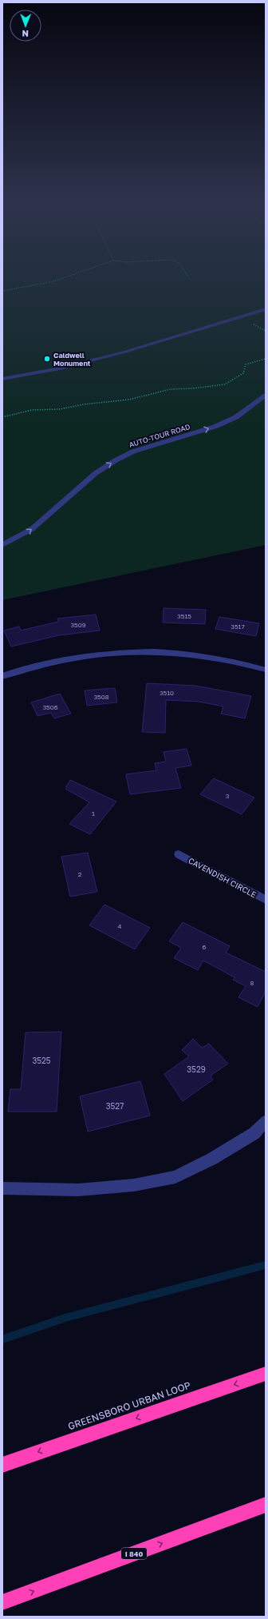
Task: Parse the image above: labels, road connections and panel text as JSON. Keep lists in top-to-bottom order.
{
  "streets": {
    "highway": ["GREENSBORO URBAN LOOP", "I 840"],
    "street": ["AUTO-TOUR ROAD", "CAVENDISH CIRCLE"]
  },
  "one_way": ["AUTO-TOUR ROAD", "GREENSBORO URBAN LOOP"],
  "places": ["Caldwell Monument"],
  "house_numbers": [
    "3515",
    "3509",
    "3517",
    "3510",
    "3508",
    "3506",
    "3",
    "1",
    "2",
    "4",
    "6",
    "8",
    "3525",
    "3529",
    "3527"
  ],
  "north": "bottom"
}
